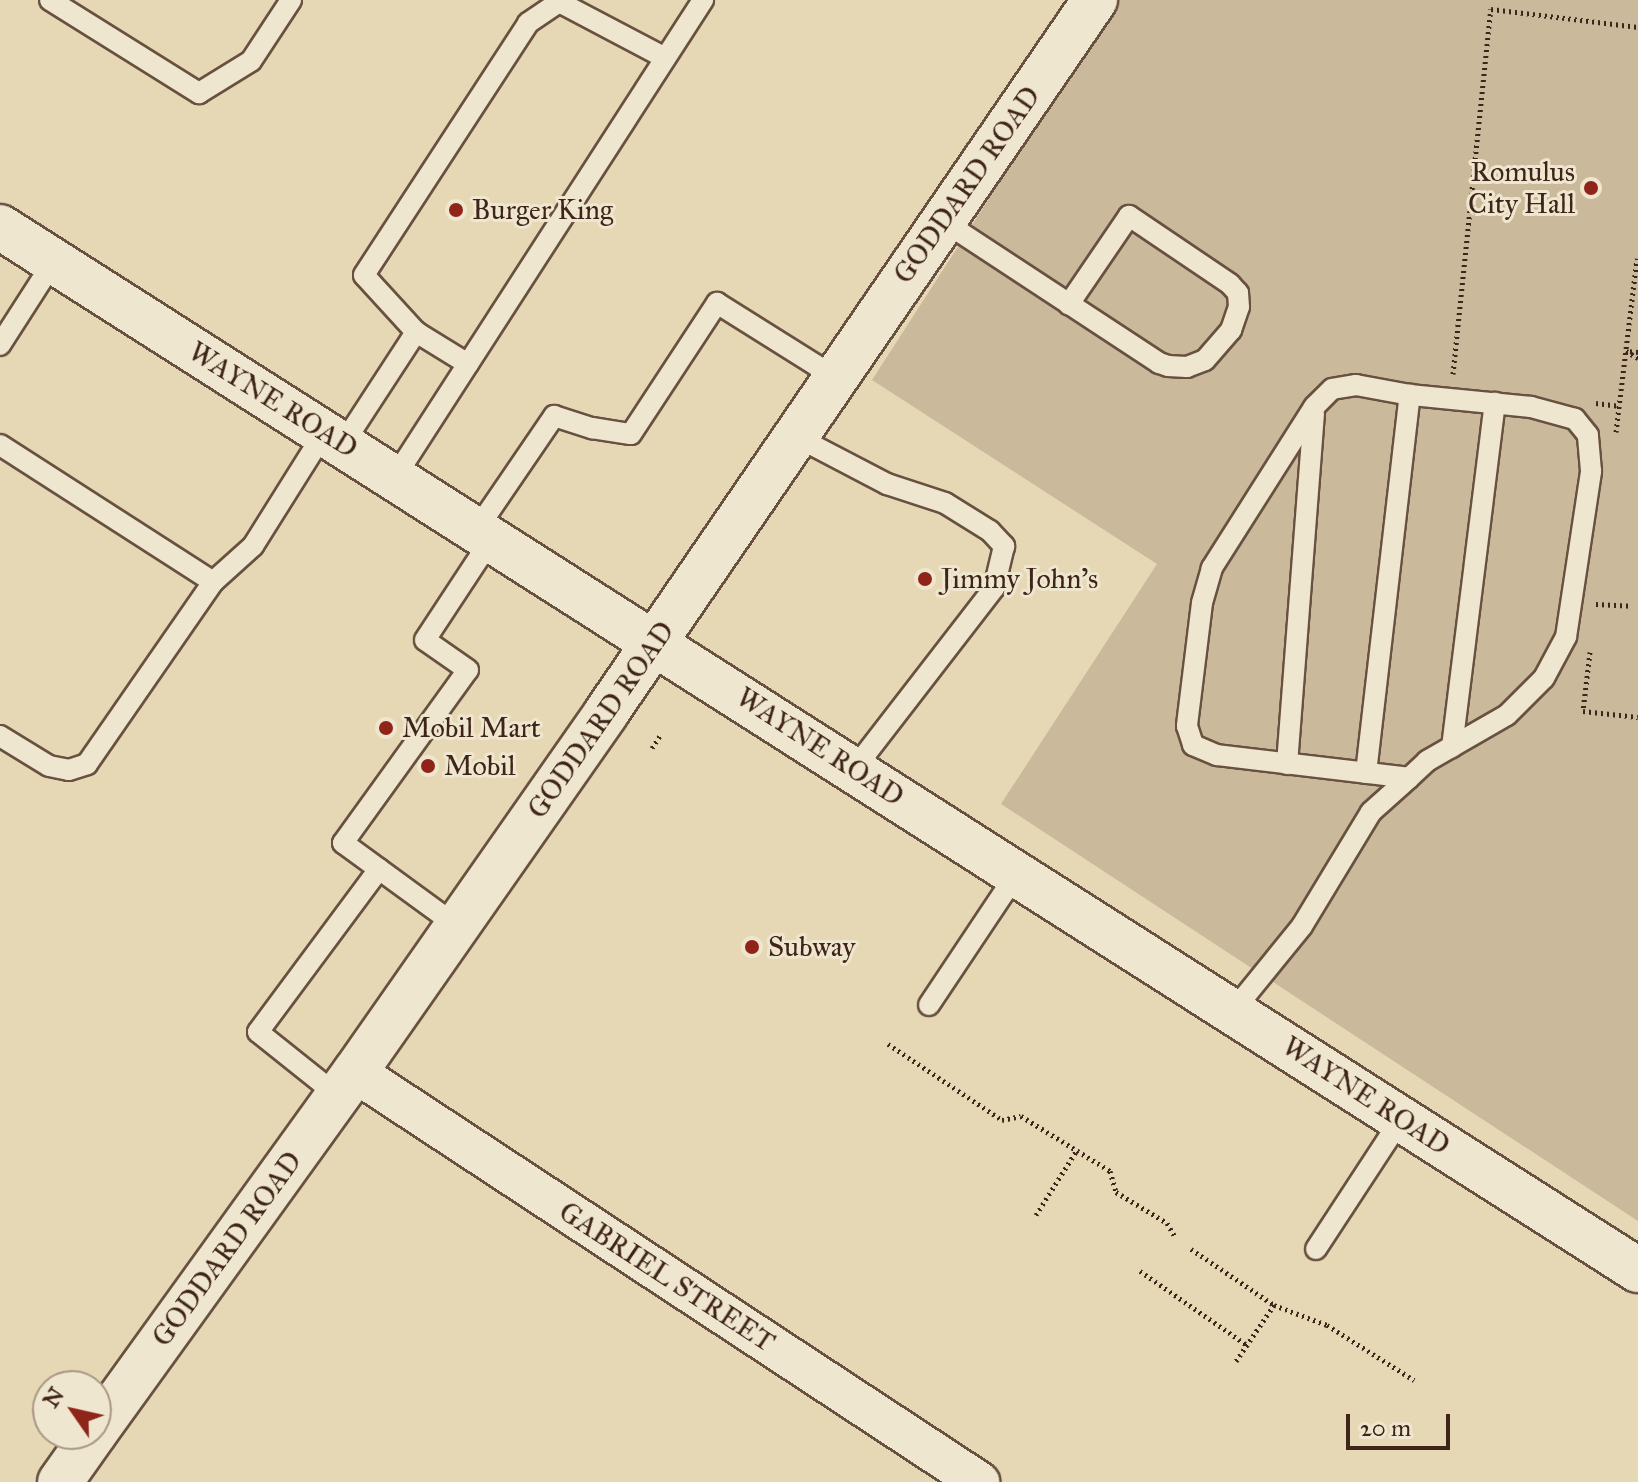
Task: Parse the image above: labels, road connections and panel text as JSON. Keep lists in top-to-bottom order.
{
  "streets": {
    "main road": ["GODDARD ROAD", "WAYNE ROAD"],
    "street": ["GABRIEL STREET"]
  },
  "crossings": [
    ["GODDARD ROAD", "WAYNE ROAD"],
    ["GODDARD ROAD", "GABRIEL STREET"]
  ],
  "places": [
    "Romulus City Hall",
    "Burger King",
    "Jimmy John's",
    "Mobil Mart",
    "Mobil",
    "Subway"
  ],
  "scale_bar": "20 m",
  "north": "top left"
}
